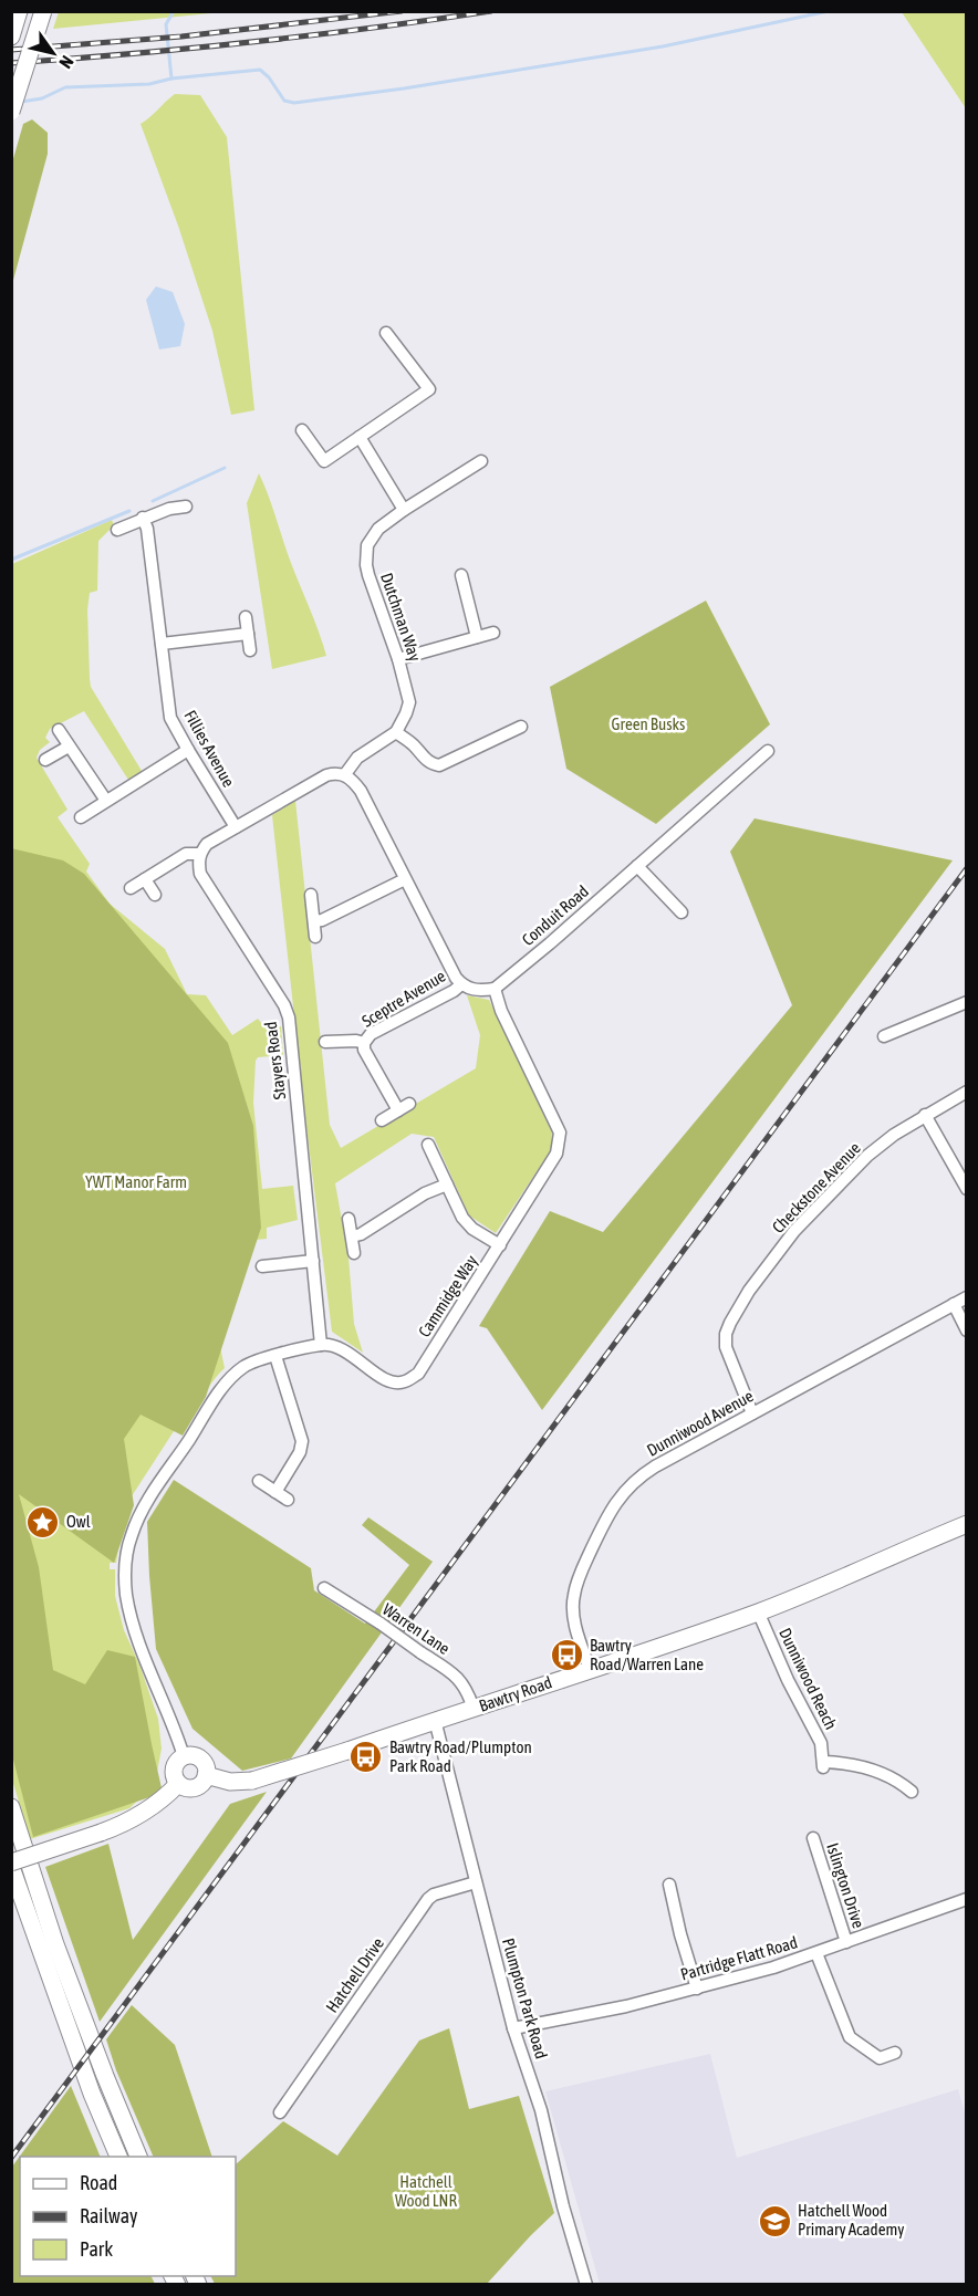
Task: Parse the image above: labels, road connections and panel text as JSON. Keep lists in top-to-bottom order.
{
  "streets": {
    "highway": ["Bawtry Road"],
    "street": [
      "Dutchman Way",
      "Fillies Avenue",
      "Conduit Road",
      "Sceptre Avenue",
      "Stayers Road",
      "Checkstone Avenue",
      "Cammidge Way",
      "Dunniwood Avenue",
      "Warren Lane",
      "Dunniwood Reach",
      "Islington Drive",
      "Partridge Flatt Road",
      "Hatchell Drive",
      "Plumpton Park Road"
    ]
  },
  "crossings": [
    ["Conduit Road", "Cammidge Way"],
    ["Stayers Road", "Cammidge Way"],
    ["Checkstone Avenue", "Dunniwood Avenue"],
    ["Dunniwood Avenue", "Bawtry Road"],
    ["Warren Lane", "Bawtry Road"],
    ["Dunniwood Reach", "Bawtry Road"],
    ["Bawtry Road", "Plumpton Park Road"],
    ["Islington Drive", "Partridge Flatt Road"],
    ["Partridge Flatt Road", "Plumpton Park Road"],
    ["Hatchell Drive", "Plumpton Park Road"]
  ],
  "parks": ["Green Busks", "YWT Manor Farm", "Hatchell Wood LNR"],
  "places": {
    "place": ["Owl"],
    "bus stop": ["Bawtry Road/Warren Lane", "Bawtry Road/Plumpton Park Road"],
    "school or university": ["Hatchell Wood Primary Academy"]
  },
  "legend": ["Road", "Railway", "Park"],
  "north": "bottom right"
}
